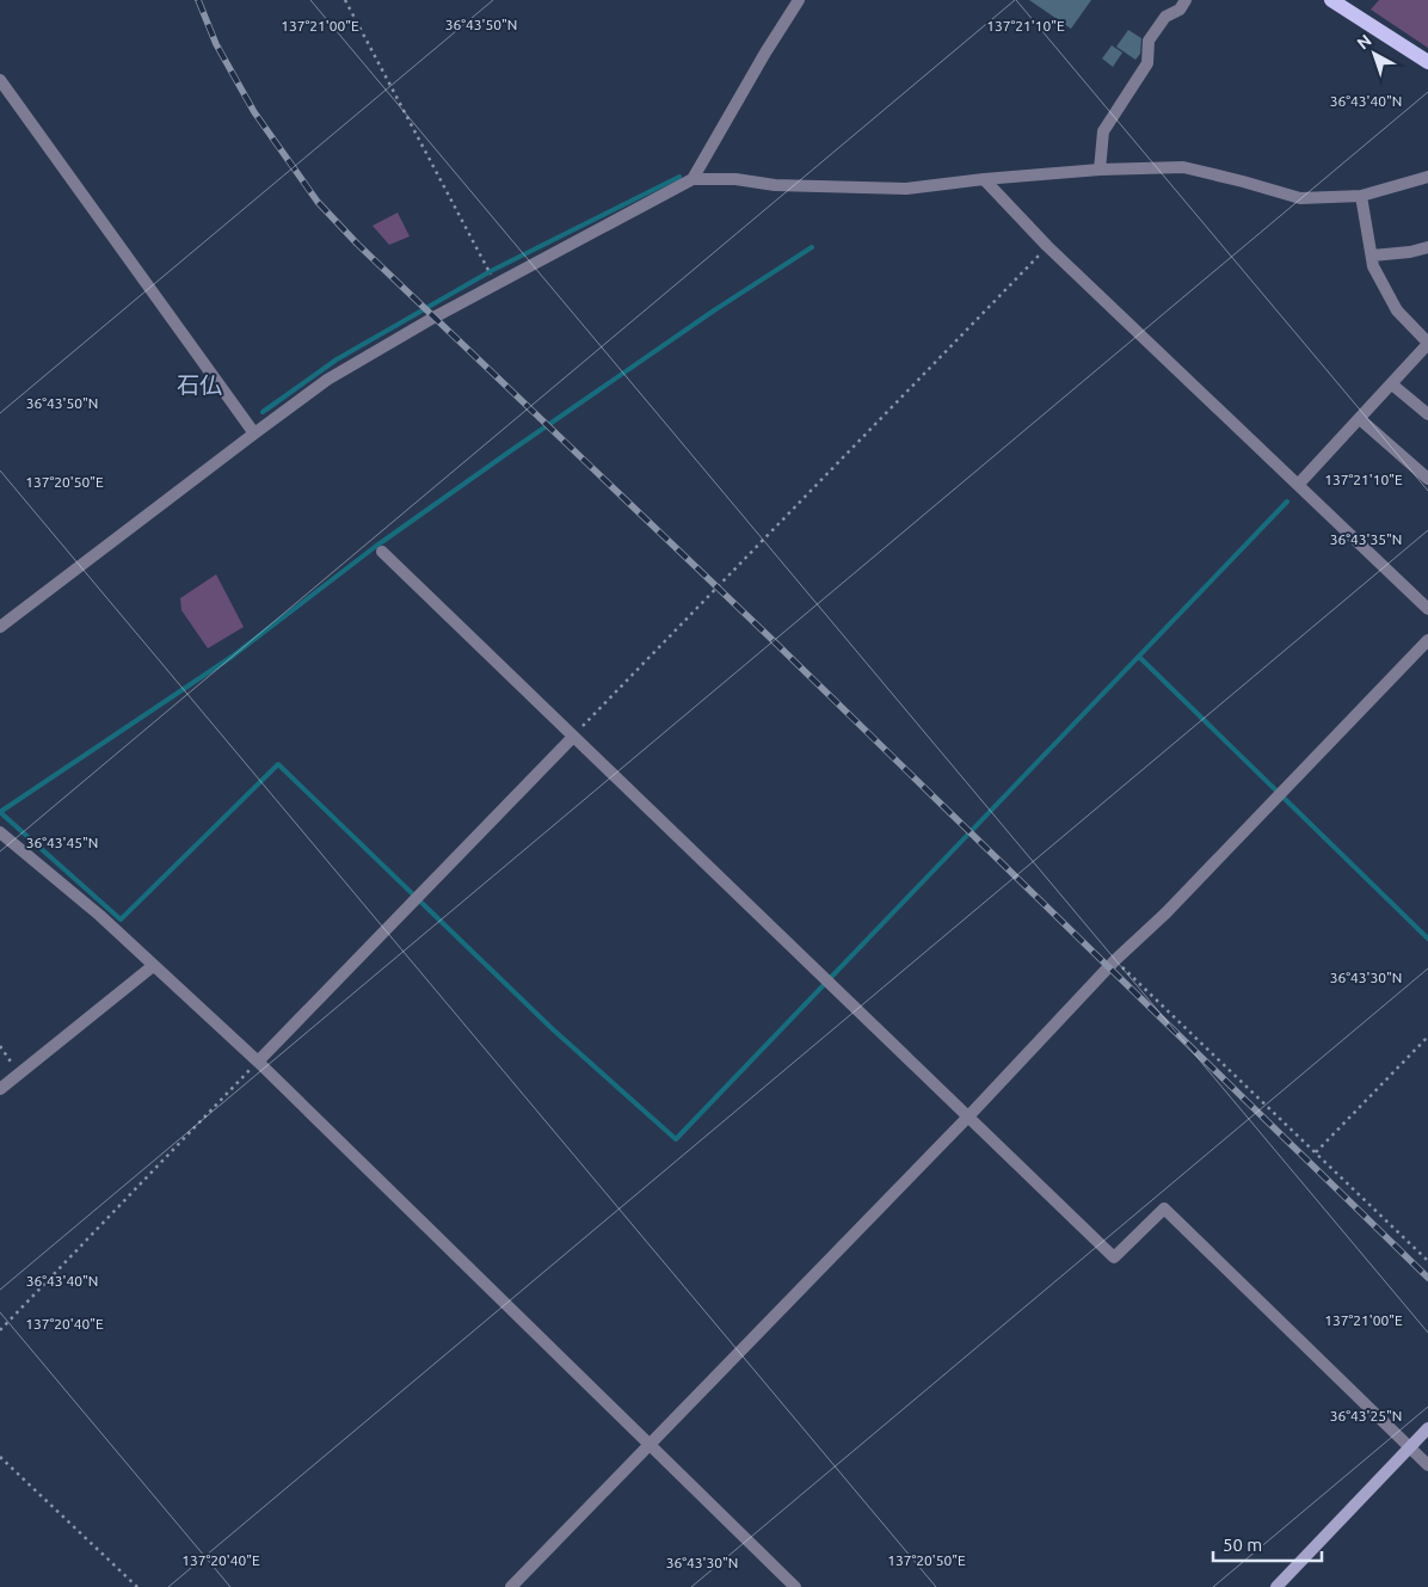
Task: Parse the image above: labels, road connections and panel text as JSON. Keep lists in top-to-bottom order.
{
  "districts": ["石仏"],
  "scale_bar": "50 m",
  "north": "top left",
  "coordinates": [
    "36°43'50\"N",
    "137°21'00\"E",
    "137°21'10\"E",
    "36°43'40\"N",
    "137°20'50\"E",
    "36°43'35\"N",
    "36°43'45\"N",
    "36°43'30\"N",
    "137°20'40\"E",
    "36°43'25\"N"
  ]
}
